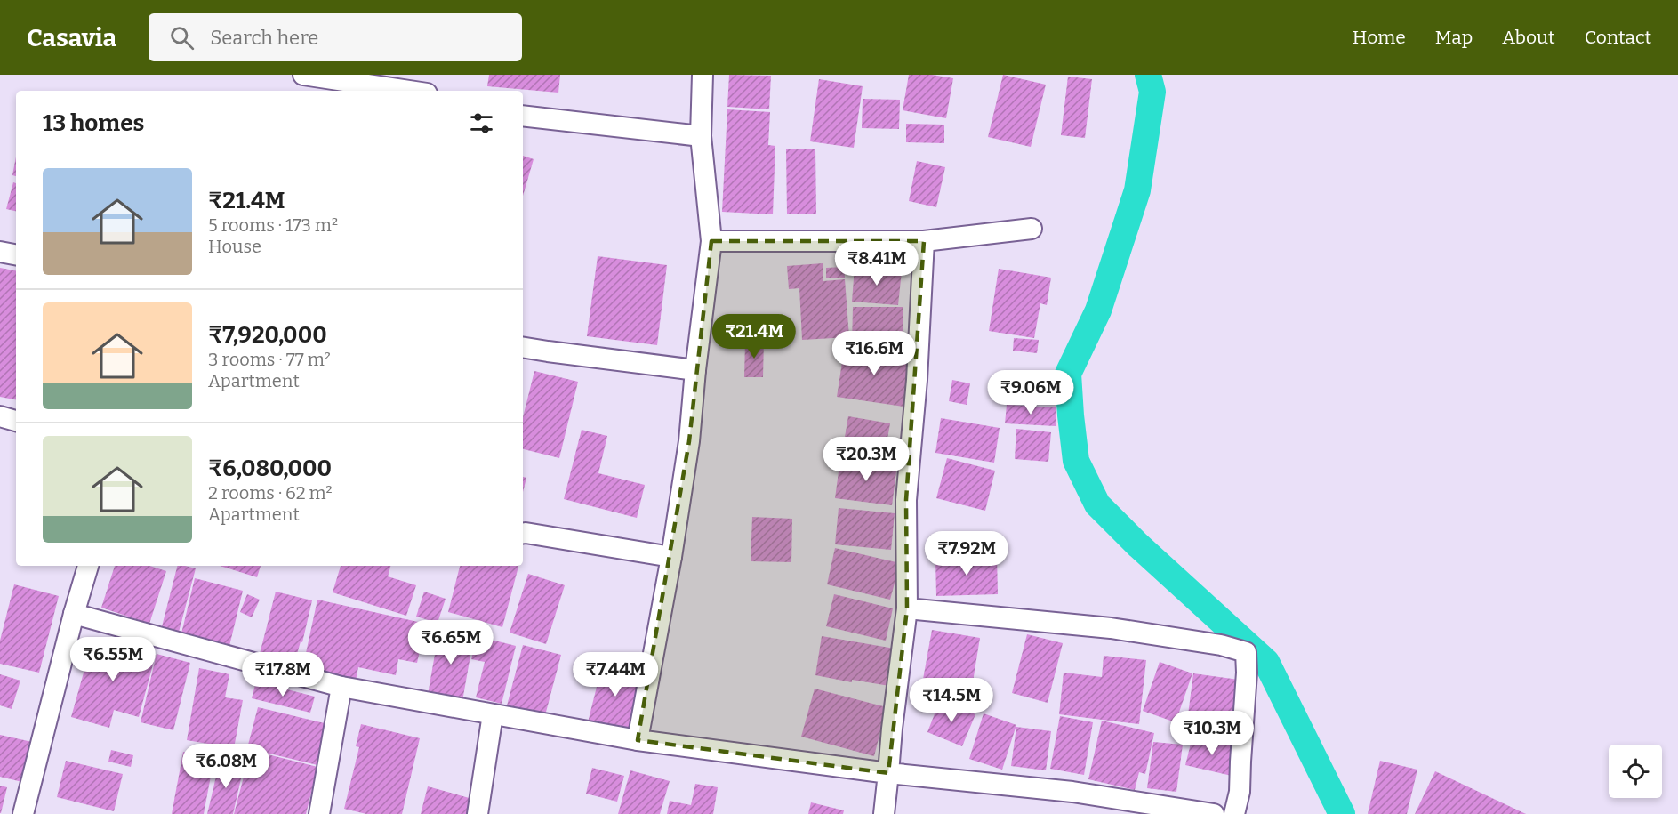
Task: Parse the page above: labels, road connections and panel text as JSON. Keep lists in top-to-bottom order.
{
  "page": {
    "header": "Casavia",
    "search": "Search here",
    "nav": [
      "Home",
      "Map",
      "About",
      "Contact"
    ],
    "heading": "13 homes",
    "list": [
      {
        "name": "₹21.4M",
        "note": "5 rooms · 173 m² · House"
      },
      {
        "name": "₹7,920,000",
        "note": "3 rooms · 77 m² · Apartment"
      },
      {
        "name": "₹6,080,000",
        "note": "2 rooms · 62 m² · Apartment"
      }
    ],
    "price": [
      "₹8.41M",
      "₹21.4M",
      "₹16.6M",
      "₹9.06M",
      "₹20.3M",
      "₹7.92M",
      "₹6.65M",
      "₹6.55M",
      "₹17.8M",
      "₹7.44M",
      "₹14.5M",
      "₹10.3M",
      "₹6.08M"
    ]
  }
}
